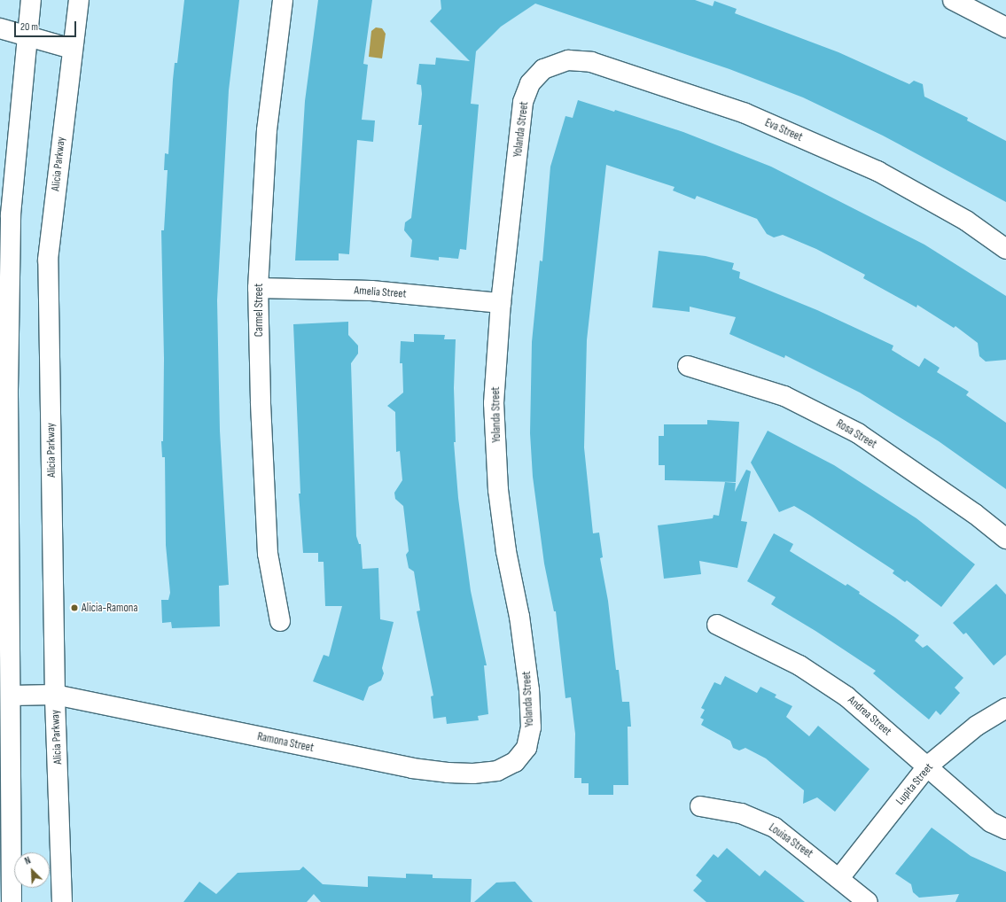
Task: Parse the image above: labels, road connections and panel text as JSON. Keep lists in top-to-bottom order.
{
  "streets": {
    "street": [
      "Yolanda Street",
      "Eva Street",
      "Alicia Parkway",
      "Amelia Street",
      "Carmel Street",
      "Rosa Street",
      "Andrea Street",
      "Ramona Street",
      "Lupita Street",
      "Louisa Street"
    ]
  },
  "crossings": [
    ["Yolanda Street", "Eva Street"],
    ["Yolanda Street", "Amelia Street"],
    ["Yolanda Street", "Ramona Street"],
    ["Alicia Parkway", "Ramona Street"],
    ["Amelia Street", "Carmel Street"],
    ["Andrea Street", "Lupita Street"],
    ["Lupita Street", "Louisa Street"]
  ],
  "places": ["Alicia-Ramona"],
  "scale_bar": "20 m",
  "north": "top left"
}
